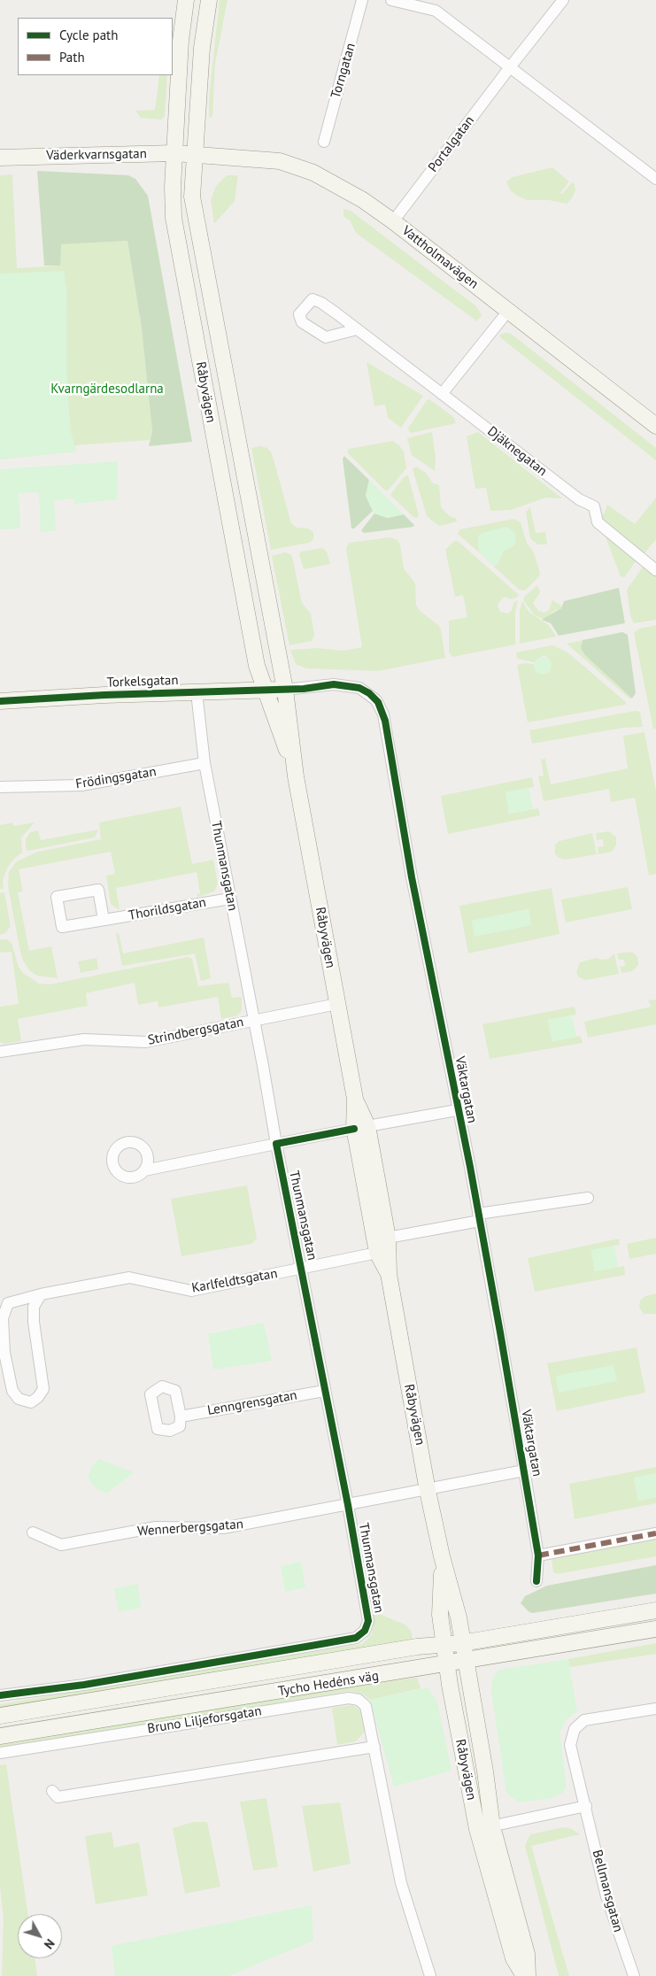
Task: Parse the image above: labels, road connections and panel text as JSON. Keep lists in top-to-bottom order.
{
  "streets": {
    "main road": [
      "Väderkvarnsgatan",
      "Vattholmavägen",
      "Råbyvägen",
      "Torkelsgatan",
      "Tycho Hedéns väg"
    ],
    "street": [
      "Torngatan",
      "Portalgatan",
      "Djäknegatan",
      "Frödingsgatan",
      "Thunmansgatan",
      "Thorildsgatan",
      "Strindbergsgatan",
      "Väktargatan",
      "Karlfeldtsgatan",
      "Lenngrensgatan",
      "Wennerbergsgatan",
      "Bruno Liljeforsgatan",
      "Bellmansgatan"
    ]
  },
  "crossings": [
    ["Portalgatan", "Vattholmavägen"],
    ["Väderkvarnsgatan", "Vattholmavägen"],
    ["Väderkvarnsgatan", "Råbyvägen"],
    ["Vattholmavägen", "Råbyvägen"],
    ["Råbyvägen", "Torkelsgatan"],
    ["Råbyvägen", "Strindbergsgatan"],
    ["Råbyvägen", "Väktargatan"],
    ["Råbyvägen", "Karlfeldtsgatan"],
    ["Råbyvägen", "Wennerbergsgatan"],
    ["Råbyvägen", "Tycho Hedéns väg"],
    ["Torkelsgatan", "Thunmansgatan"],
    ["Torkelsgatan", "Väktargatan"],
    ["Frödingsgatan", "Thunmansgatan"],
    ["Thunmansgatan", "Thorildsgatan"],
    ["Thunmansgatan", "Strindbergsgatan"],
    ["Thunmansgatan", "Väktargatan"],
    ["Thunmansgatan", "Karlfeldtsgatan"],
    ["Thunmansgatan", "Lenngrensgatan"],
    ["Thunmansgatan", "Wennerbergsgatan"],
    ["Väktargatan", "Wennerbergsgatan"]
  ],
  "parks": ["Kvarngärdesodlarna"],
  "legend": ["Cycle path", "Path"],
  "north": "bottom right"
}
